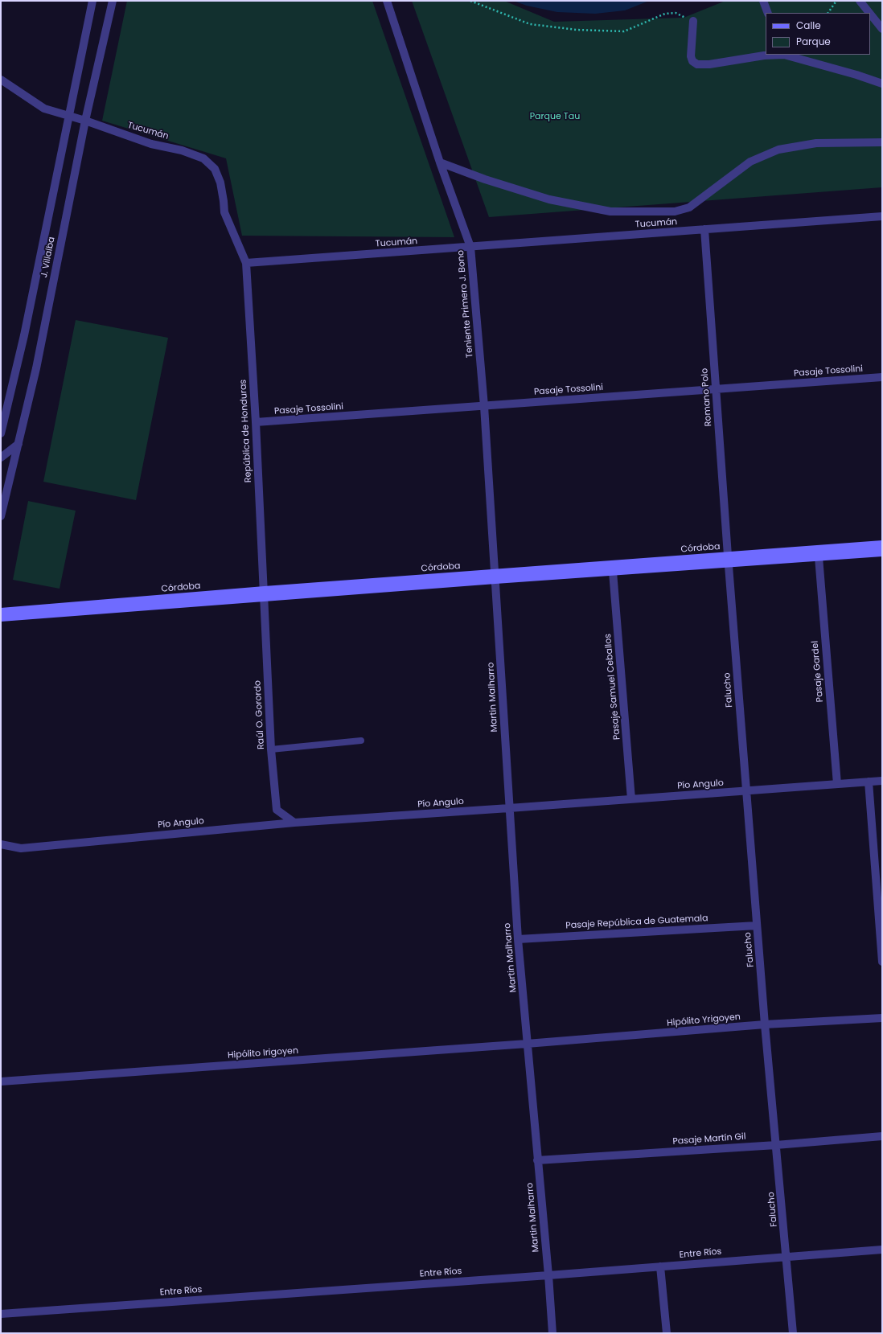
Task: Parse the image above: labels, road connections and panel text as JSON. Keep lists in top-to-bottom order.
{
  "streets": {
    "street": [
      "Tucumán",
      "J. Villalba",
      "Teniente Primero J. Bono",
      "Pasaje Tossolini",
      "Romano Polo",
      "República de Honduras",
      "Córdoba",
      "Pasaje Gardel",
      "Pasaje Samuel Ceballos",
      "Falucho",
      "Martin Malharro",
      "Raúl O. Gorordo",
      "Pío Angulo",
      "Pasaje República de Guatemala",
      "Hipólito Yrigoyen",
      "Hipólito Irigoyen",
      "Pasaje Martín Gil",
      "Entre Ríos"
    ]
  },
  "crossings": [
    ["Tucumán", "J. Villalba"],
    ["Tucumán", "Teniente Primero J. Bono"],
    ["Tucumán", "Romano Polo"],
    ["Tucumán", "República de Honduras"],
    ["Teniente Primero J. Bono", "Pasaje Tossolini"],
    ["Teniente Primero J. Bono", "Córdoba"],
    ["Teniente Primero J. Bono", "Martin Malharro"],
    ["Pasaje Tossolini", "Romano Polo"],
    ["Pasaje Tossolini", "República de Honduras"],
    ["Romano Polo", "Córdoba"],
    ["Romano Polo", "Falucho"],
    ["República de Honduras", "Córdoba"],
    ["República de Honduras", "Raúl O. Gorordo"],
    ["Córdoba", "Pasaje Gardel"],
    ["Córdoba", "Pasaje Samuel Ceballos"],
    ["Córdoba", "Falucho"],
    ["Córdoba", "Martin Malharro"],
    ["Córdoba", "Raúl O. Gorordo"],
    ["Pasaje Gardel", "Pío Angulo"],
    ["Pasaje Samuel Ceballos", "Pío Angulo"],
    ["Falucho", "Pío Angulo"],
    ["Falucho", "Pasaje República de Guatemala"],
    ["Falucho", "Hipólito Yrigoyen"],
    ["Falucho", "Pasaje Martín Gil"],
    ["Falucho", "Entre Ríos"],
    ["Martin Malharro", "Pío Angulo"],
    ["Martin Malharro", "Pasaje República de Guatemala"],
    ["Martin Malharro", "Hipólito Yrigoyen"],
    ["Martin Malharro", "Hipólito Irigoyen"],
    ["Martin Malharro", "Pasaje Martín Gil"],
    ["Martin Malharro", "Entre Ríos"],
    ["Raúl O. Gorordo", "Pío Angulo"],
    ["Hipólito Yrigoyen", "Hipólito Irigoyen"]
  ],
  "parks": ["Parque Tau"],
  "legend": ["Calle", "Parque"]
}
